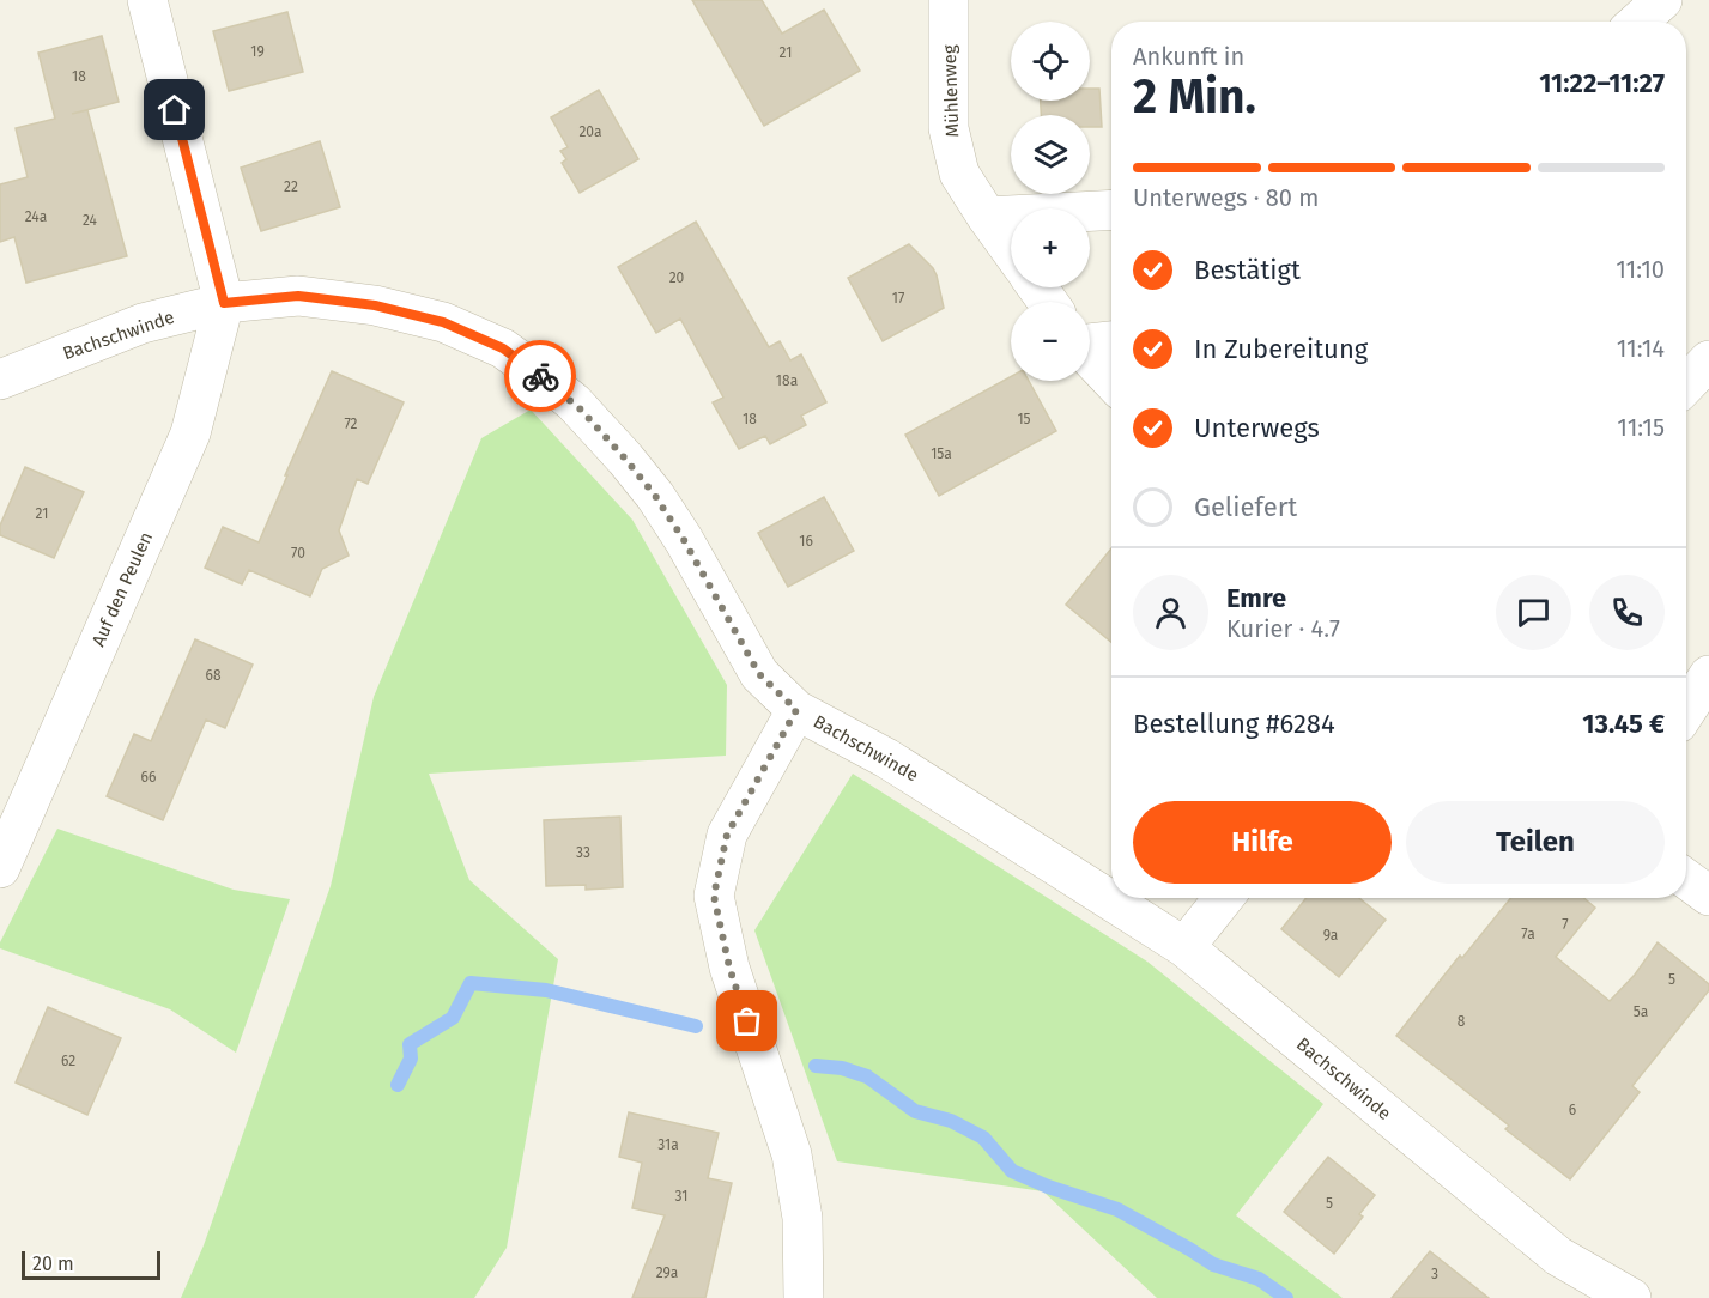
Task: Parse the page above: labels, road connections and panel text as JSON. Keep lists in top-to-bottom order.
{
  "streets": {
    "street": ["Mühlenweg", "Bachschwinde", "Auf den Peulen"]
  },
  "crossings": [
    ["Bachschwinde", "Auf den Peulen"]
  ],
  "house_numbers": [
    "19",
    "21",
    "18",
    "20a",
    "22",
    "24a",
    "24",
    "20",
    "17",
    "18a",
    "18",
    "15",
    "72",
    "15a",
    "21",
    "16",
    "70",
    "68",
    "66",
    "33",
    "7",
    "7a",
    "9a",
    "5",
    "5a",
    "8",
    "62",
    "6",
    "31a",
    "31",
    "5",
    "29a",
    "3"
  ],
  "scale_bar": "20 m",
  "page": {
    "map_buttons": ["+", "−"],
    "heading": ["2 Min.", "Ankunft in", "11:22–11:27"],
    "panel": [
      "Emre",
      "Kurier · 4.7",
      "Bestellung #6284",
      "13.45 €"
    ],
    "bar": "Unterwegs · 80 m",
    "list": [
      ["Bestätigt", "11:10"],
      ["In Zubereitung", "11:14"],
      ["Unterwegs", "11:15"],
      "Geliefert"
    ],
    "buttons": ["Hilfe", "Teilen"],
    "scale": "20 m"
  }
}
